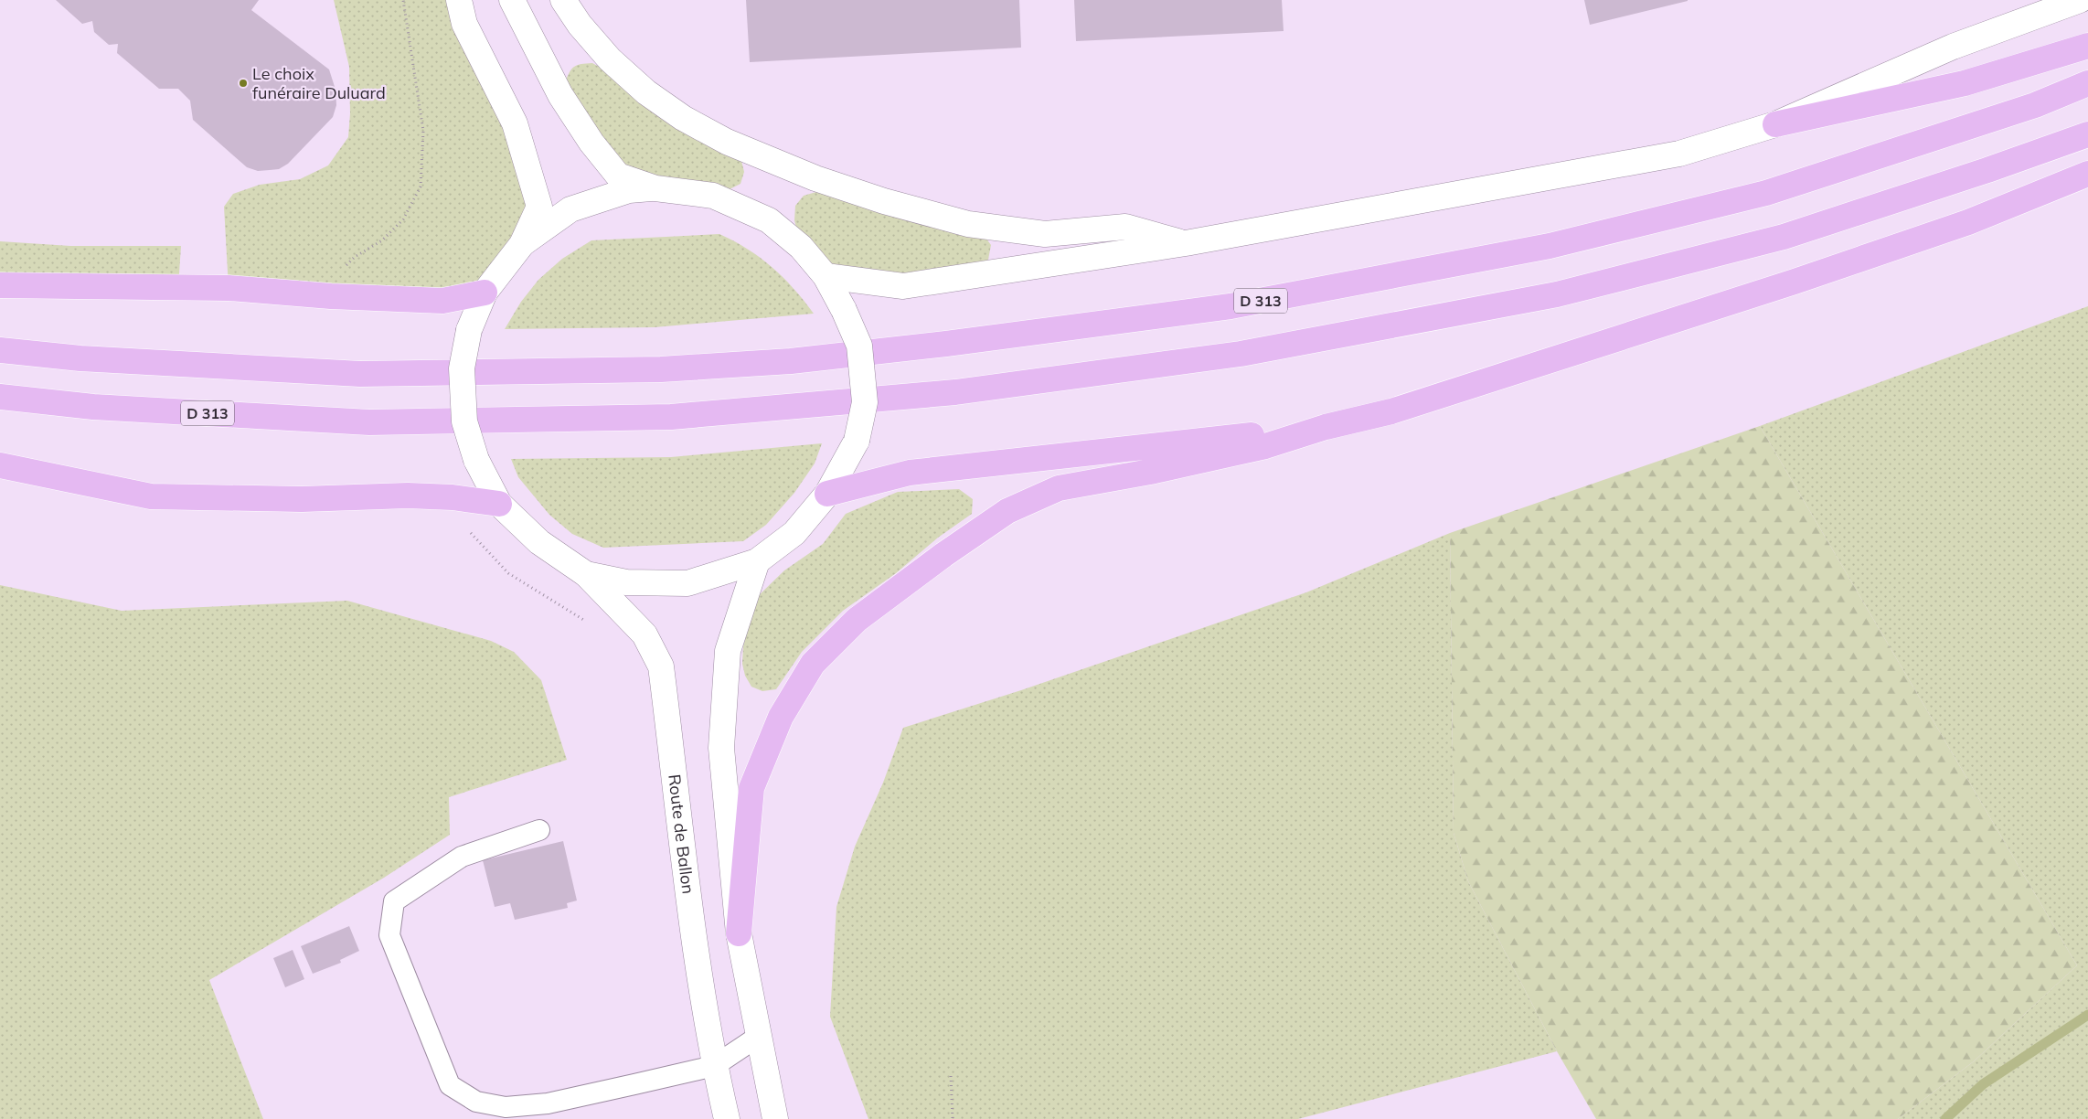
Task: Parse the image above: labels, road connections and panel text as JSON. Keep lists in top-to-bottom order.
{
  "streets": {
    "highway": ["D 313"],
    "main road": ["Route de Ballon"]
  },
  "places": ["Le choix funéraire Duluard"]
}
